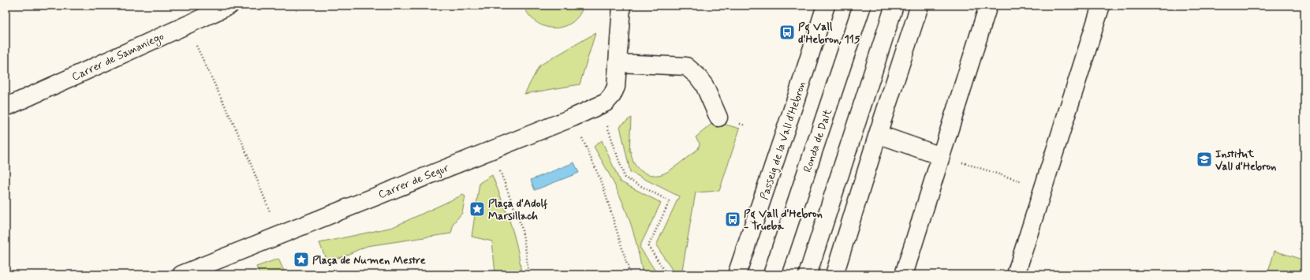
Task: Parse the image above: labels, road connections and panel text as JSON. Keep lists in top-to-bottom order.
{
  "streets": {
    "main road": [
      "Carrer de Samaniego",
      "Passeig de la Vall d'Hebron",
      "Ronda de Dalt",
      "Carrer de Segur"
    ]
  },
  "places": {
    "bus stop": ["Pg Vall d'Hebron, 115", "Pg Vall d'Hebron - Trueba"],
    "school or university": ["Institut Vall d'Hebron"],
    "place": ["Plaça d'Adolf Marsillach", "Plaça de Numen Mestre"]
  }
}
